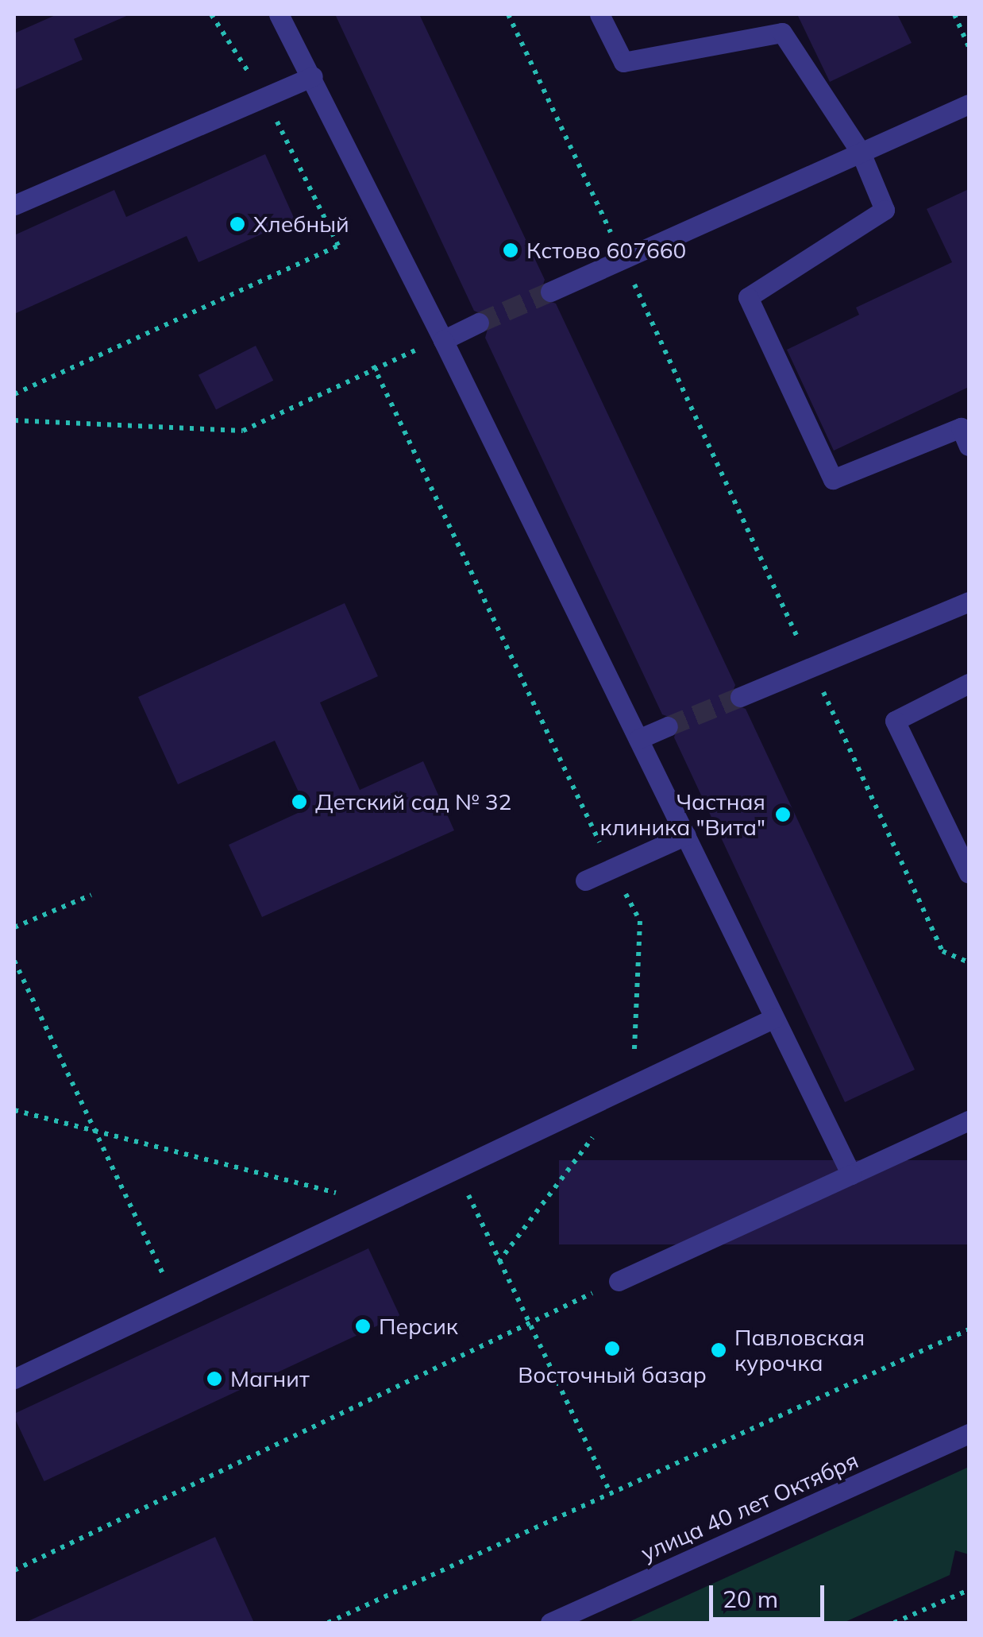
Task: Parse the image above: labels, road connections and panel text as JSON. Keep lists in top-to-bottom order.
{
  "streets": {
    "street": ["улица 40 лет Октября"]
  },
  "places": [
    "Хлебный",
    "Кстово 607660",
    "Детский сад № 32",
    "Чаcтная клиника \"Вита\"",
    "Персик",
    "Восточный базар",
    "Павловская курочка",
    "Магнит"
  ],
  "scale_bar": "20 m"
}
